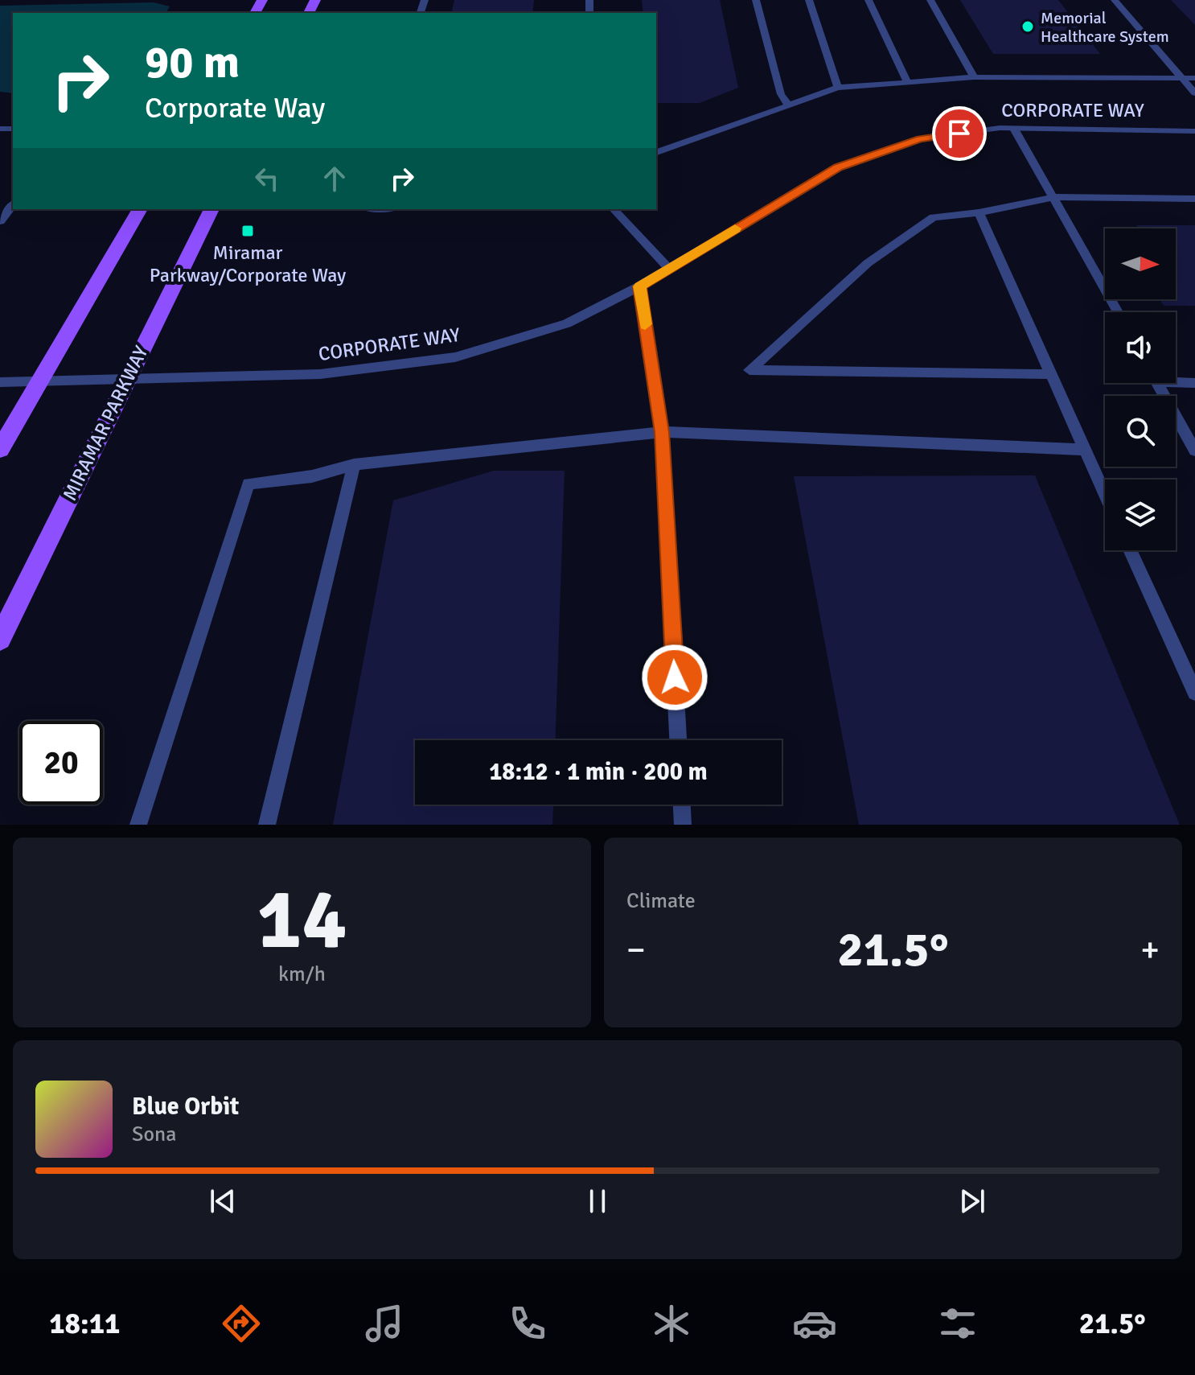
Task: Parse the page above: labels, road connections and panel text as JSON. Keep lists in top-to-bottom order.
{
  "streets": {
    "main road": ["MIRAMAR PARKWAY"],
    "street": ["CORPORATE WAY"]
  },
  "crossings": [
    ["CORPORATE WAY", "MIRAMAR PARKWAY"]
  ],
  "places": {
    "other": ["Memorial Healthcare System"],
    "transit": ["Miramar Parkway/Corporate Way"]
  },
  "north": "right",
  "page": {
    "turn": ["90 m", "Corporate Way"],
    "limit": "20",
    "trip": "18:12 · 1 min · 200 m",
    "tile": [
      ["14", "km/h"],
      "Climate"
    ],
    "heat": ["−", "21.5°", "+"],
    "song": ["Blue Orbit", "Sona"],
    "tabs": ["18:11", "21.5°"]
  }
}
